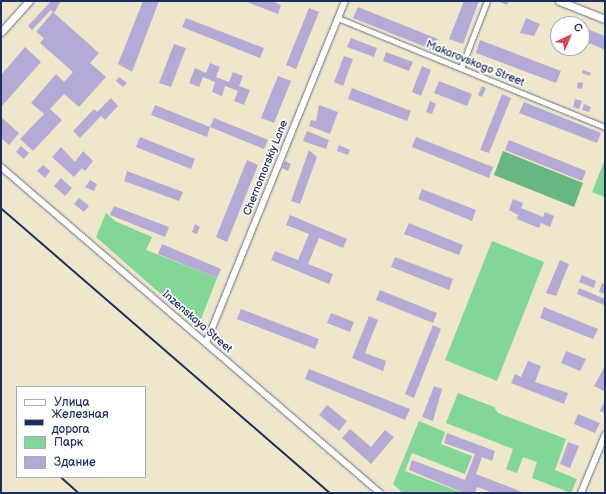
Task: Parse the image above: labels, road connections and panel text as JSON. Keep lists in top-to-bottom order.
{
  "streets": {
    "street": ["Makarovskogo Street", "Chernomorskiy Lane", "Inzenskaya Street"]
  },
  "crossings": [
    ["Makarovskogo Street", "Chernomorskiy Lane"],
    ["Chernomorskiy Lane", "Inzenskaya Street"]
  ],
  "legend": [
    "Улица",
    "Железная дорога",
    "Парк",
    "Здание"
  ],
  "north": "top right"
}
